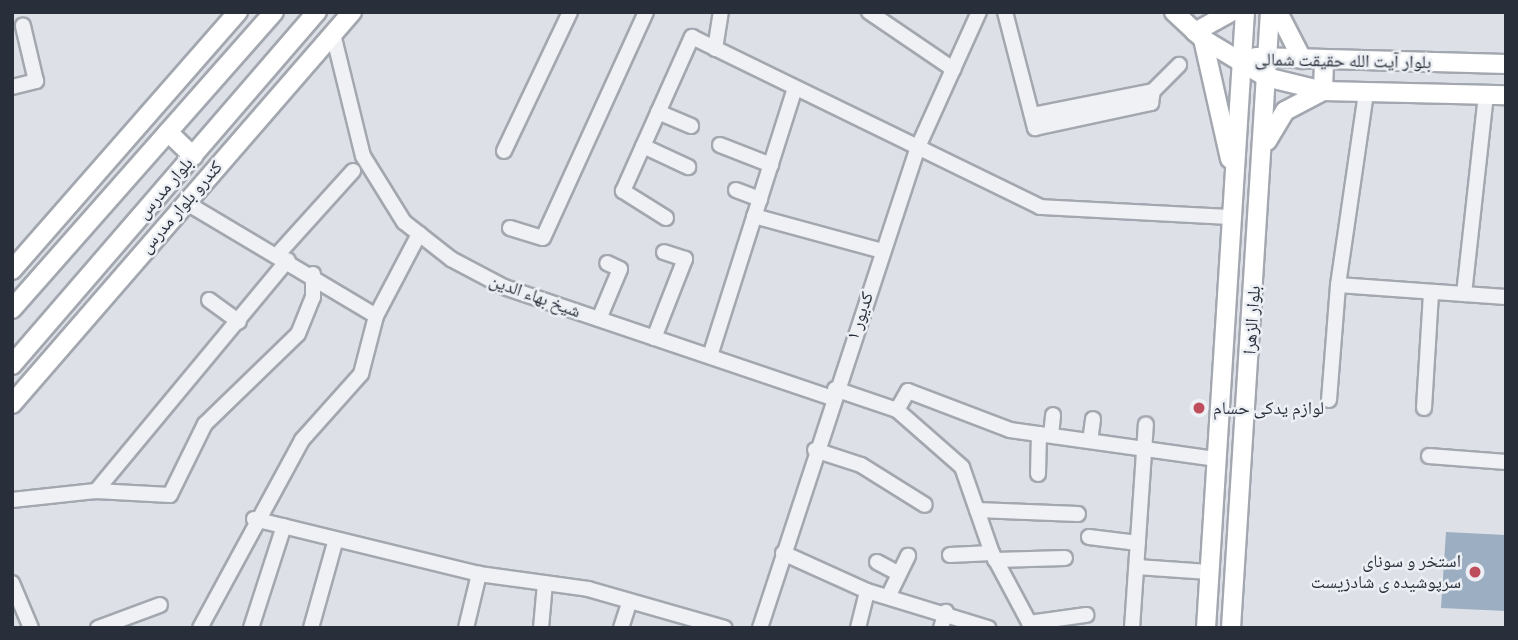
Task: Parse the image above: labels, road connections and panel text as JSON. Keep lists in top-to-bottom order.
{
  "streets": {
    "main road": [
      "بلوار آیت الله حقیقت شمالی",
      "بلوار مدرس",
      "کندرو بلوار مدرس",
      "بلوار الزهرا"
    ],
    "street": ["شیخ بهاء الدین", "کدیور ۱"]
  },
  "crossings": [
    ["بلوار آیت الله حقیقت شمالی", "بلوار الزهرا"],
    ["کندرو بلوار مدرس", "شیخ بهاء الدین"],
    ["شیخ بهاء الدین", "کدیور ۱"]
  ],
  "places": ["لوازم یدکی حسام", "استخر و سونای سرپوشیده ی شادزیست"]
}
